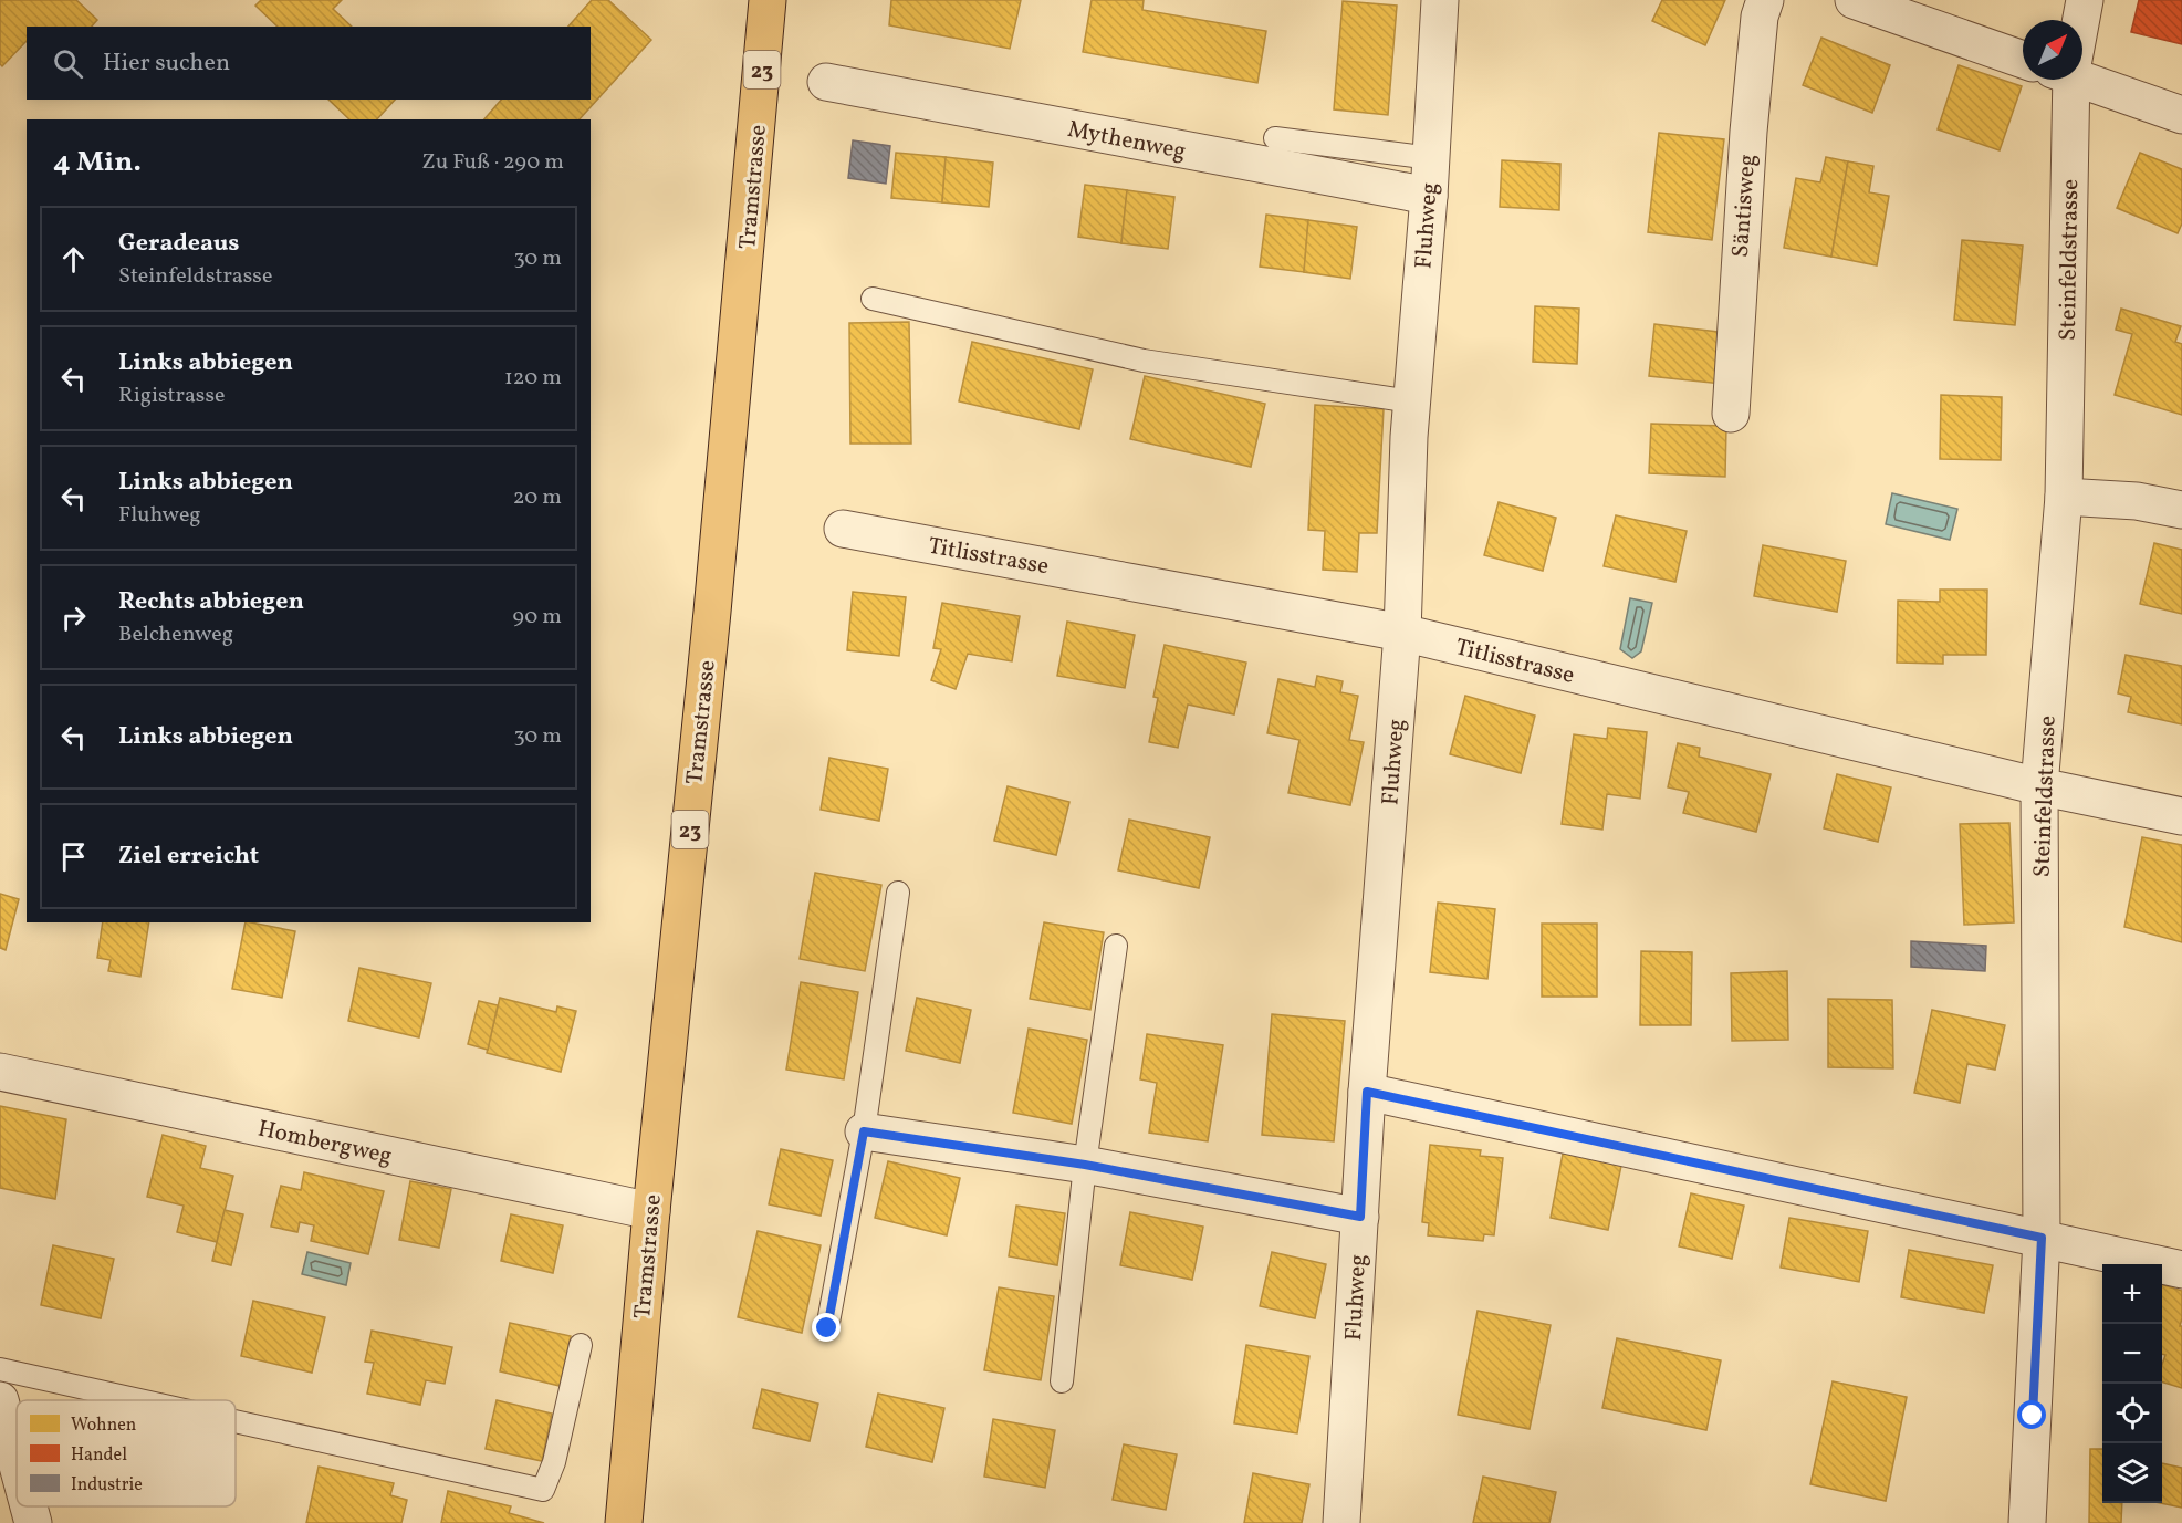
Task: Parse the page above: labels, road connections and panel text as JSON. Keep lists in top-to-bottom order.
{
  "streets": {
    "main road": ["23", "Tramstrasse"],
    "street": [
      "Mythenweg",
      "Säntisweg",
      "Fluhweg",
      "Steinfeldstrasse",
      "Titlisstrasse",
      "Hombergweg"
    ]
  },
  "crossings": [
    ["Mythenweg", "Fluhweg"],
    ["Tramstrasse", "Hombergweg"],
    ["Fluhweg", "Titlisstrasse"],
    ["Steinfeldstrasse", "Titlisstrasse"]
  ],
  "legend": ["Wohnen", "Handel", "Industrie"],
  "north": "top right",
  "page": {
    "search": "Hier suchen",
    "heading": ["4 Min.", "Zu Fuß · 290 m"],
    "list": [
      ["Geradeaus", "Steinfeldstrasse", "30 m"],
      ["Links abbiegen", "Rigistrasse", "120 m"],
      ["Links abbiegen", "Fluhweg", "20 m"],
      ["Rechts abbiegen", "Belchenweg", "90 m"],
      ["Links abbiegen", "30 m"],
      "Ziel erreicht"
    ],
    "map_buttons": ["+", "−"]
  }
}
